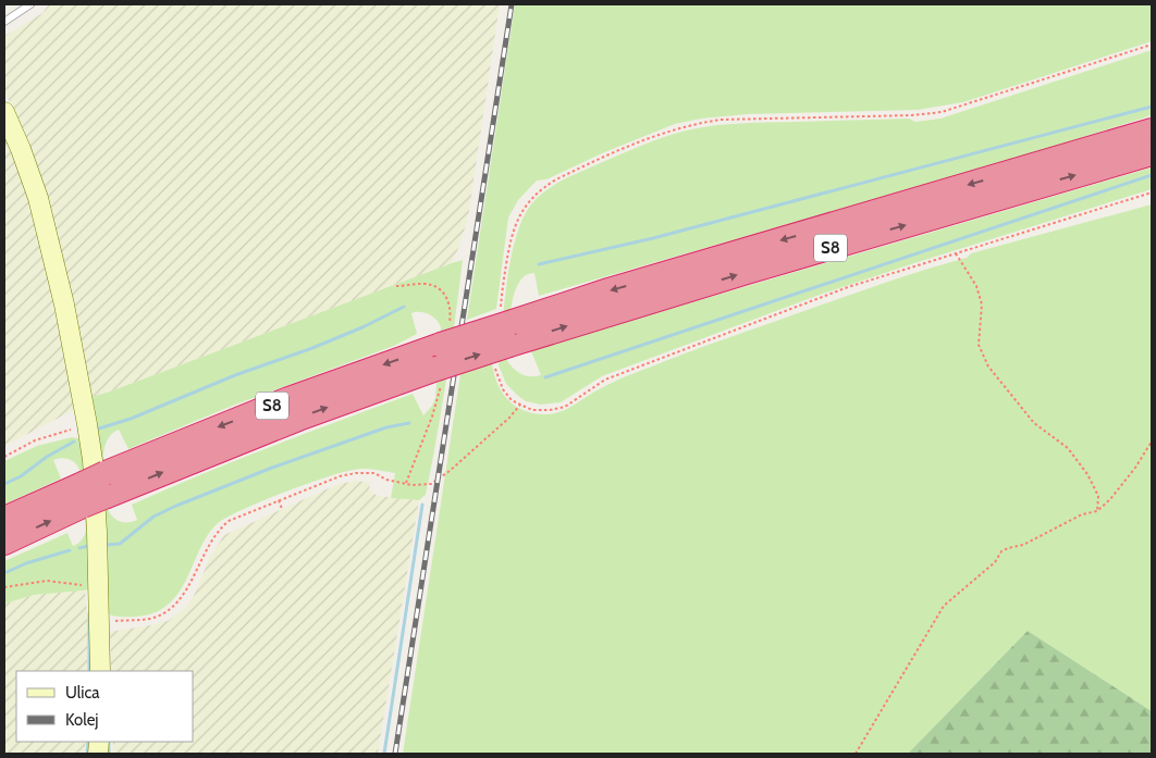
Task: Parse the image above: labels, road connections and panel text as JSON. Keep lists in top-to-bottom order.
{
  "streets": {
    "highway": ["S8"]
  },
  "legend": ["Ulica", "Kolej"]
}
